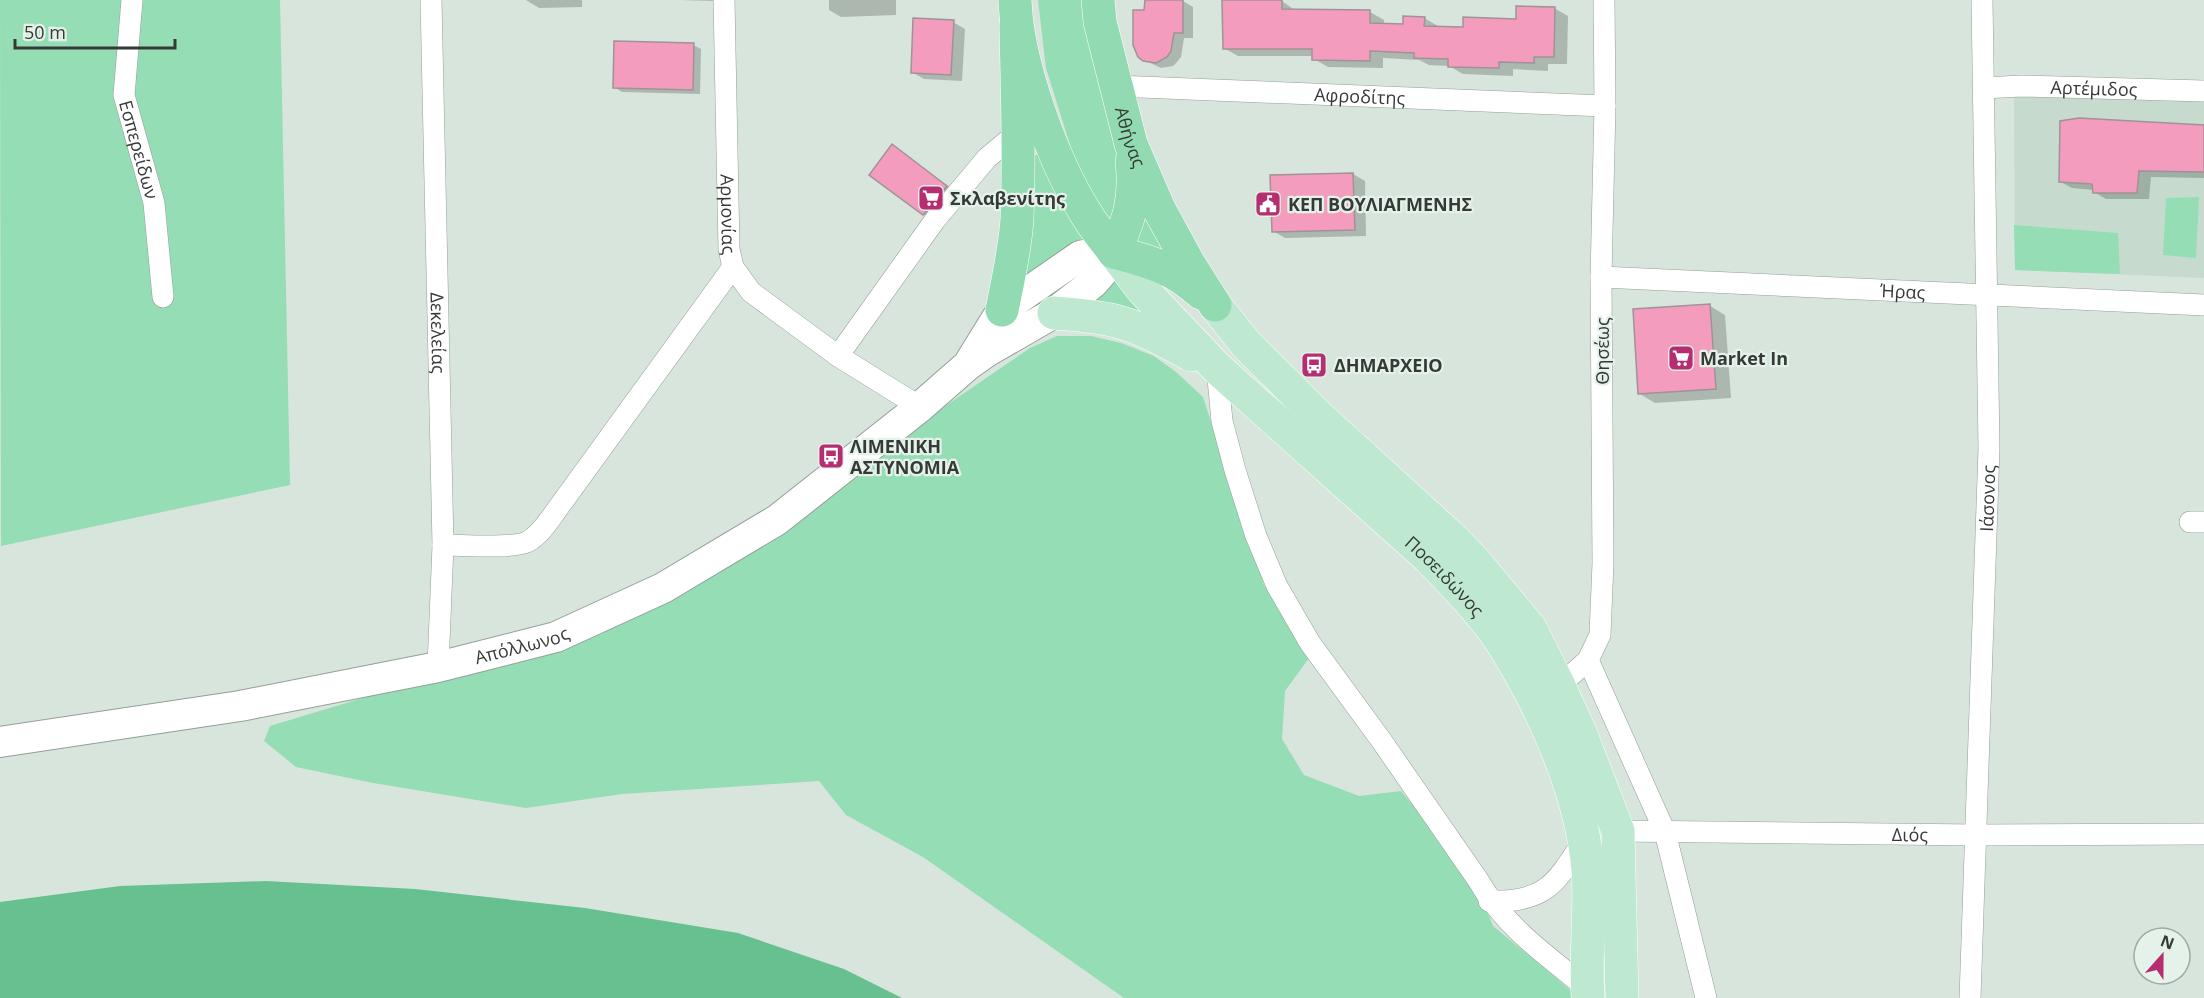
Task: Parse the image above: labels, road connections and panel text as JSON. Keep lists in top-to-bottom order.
{
  "streets": {
    "highway": ["Αθήνας", "Ποσειδώνος"],
    "street": [
      "Αρτέμιδος",
      "Αφροδίτης",
      "Εσπερείδων",
      "Αρμονίας",
      "Ήρας",
      "Δεκελείας",
      "Θησέως",
      "Ιάσονος",
      "Απόλλωνος",
      "Διός"
    ]
  },
  "crossings": [
    ["Αρτέμιδος", "Ιάσονος"],
    ["Αφροδίτης", "Αθήνας"],
    ["Αφροδίτης", "Θησέως"],
    ["Αθήνας", "Ποσειδώνος"],
    ["Αρμονίας", "Απόλλωνος"],
    ["Ήρας", "Θησέως"],
    ["Ήρας", "Ιάσονος"],
    ["Δεκελείας", "Απόλλωνος"],
    ["Θησέως", "Ποσειδώνος"],
    ["Ιάσονος", "Διός"],
    ["Ποσειδώνος", "Διός"]
  ],
  "places": {
    "supermarket": ["Σκλαβενίτης", "Market In"],
    "public building": ["ΚΕΠ ΒΟΥΛΙΑΓΜΕΝΗΣ"],
    "bus stop": ["ΔΗΜΑΡΧΕΙΟ", "ΛΙΜΕΝΙΚΗ ΑΣΤΥΝΟΜΙΑ"]
  },
  "scale_bar": "50 m",
  "north": "top"
}
